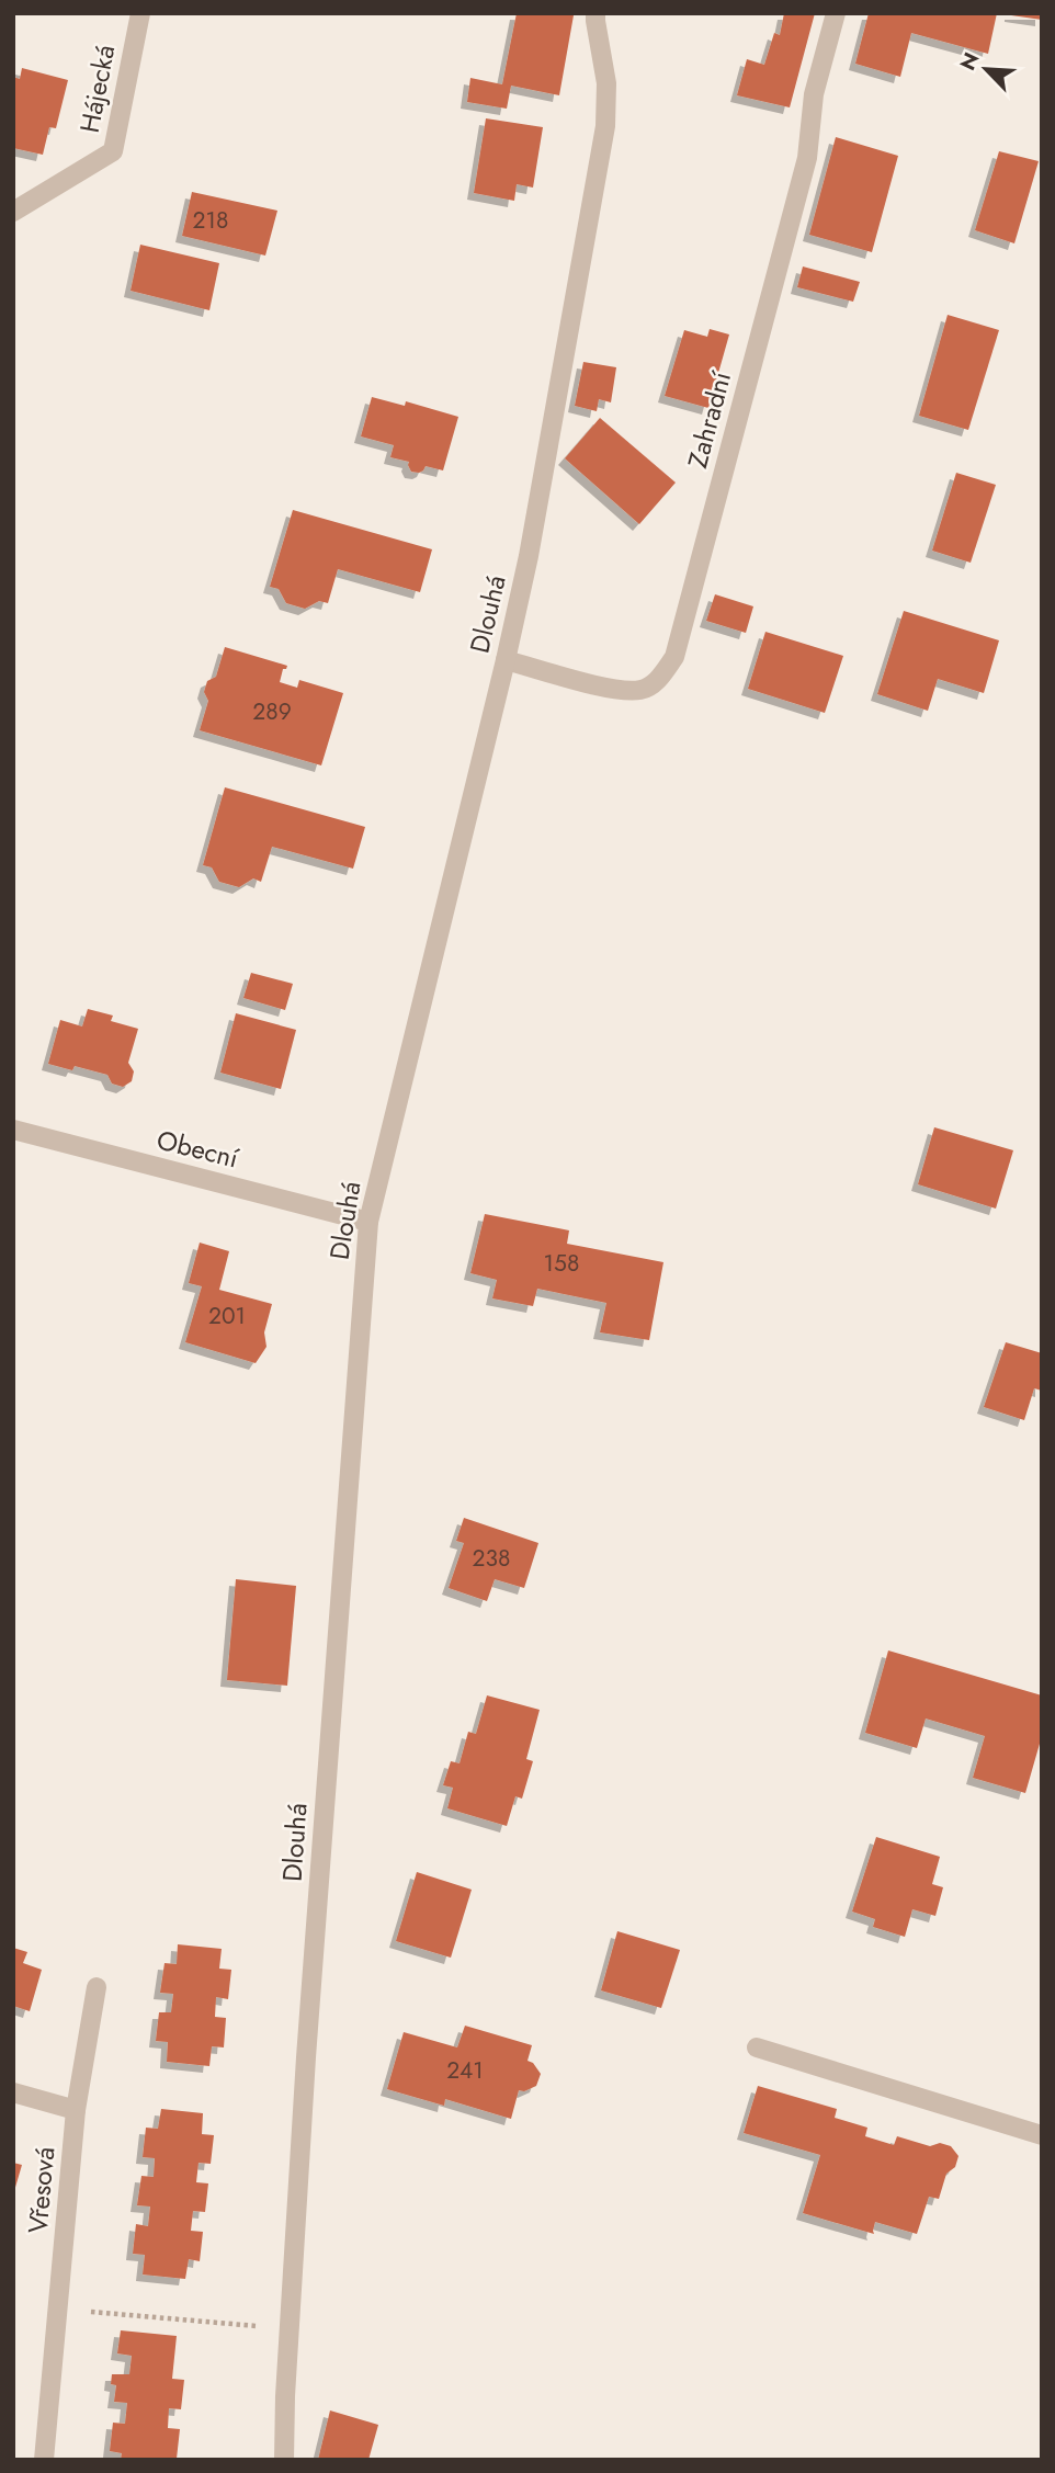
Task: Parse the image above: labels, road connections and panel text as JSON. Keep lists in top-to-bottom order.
{
  "streets": {
    "street": [
      "Hájecká",
      "Zahradní",
      "Dlouhá",
      "Obecní",
      "Vřesová"
    ]
  },
  "crossings": [
    ["Zahradní", "Dlouhá"],
    ["Dlouhá", "Obecní"]
  ],
  "house_numbers": [
    "218",
    "289",
    "158",
    "201",
    "238",
    "241"
  ],
  "north": "top left"
}
